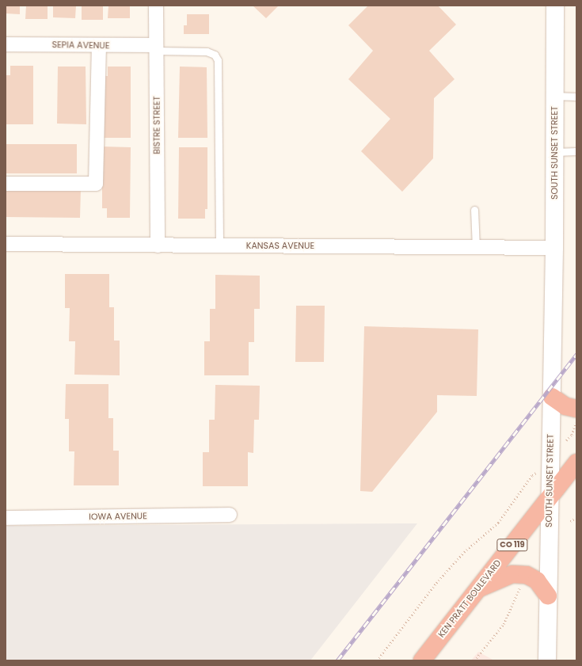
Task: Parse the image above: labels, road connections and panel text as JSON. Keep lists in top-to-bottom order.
{
  "streets": {
    "highway": ["CO 119", "KEN PRATT BOULEVARD"],
    "street": [
      "SEPIA AVENUE",
      "BISTRE STREET",
      "SOUTH SUNSET STREET",
      "KANSAS AVENUE",
      "IOWA AVENUE"
    ]
  },
  "crossings": [
    ["SEPIA AVENUE", "BISTRE STREET"],
    ["BISTRE STREET", "KANSAS AVENUE"],
    ["SOUTH SUNSET STREET", "KANSAS AVENUE"],
    ["SOUTH SUNSET STREET", "KEN PRATT BOULEVARD"]
  ]
}
